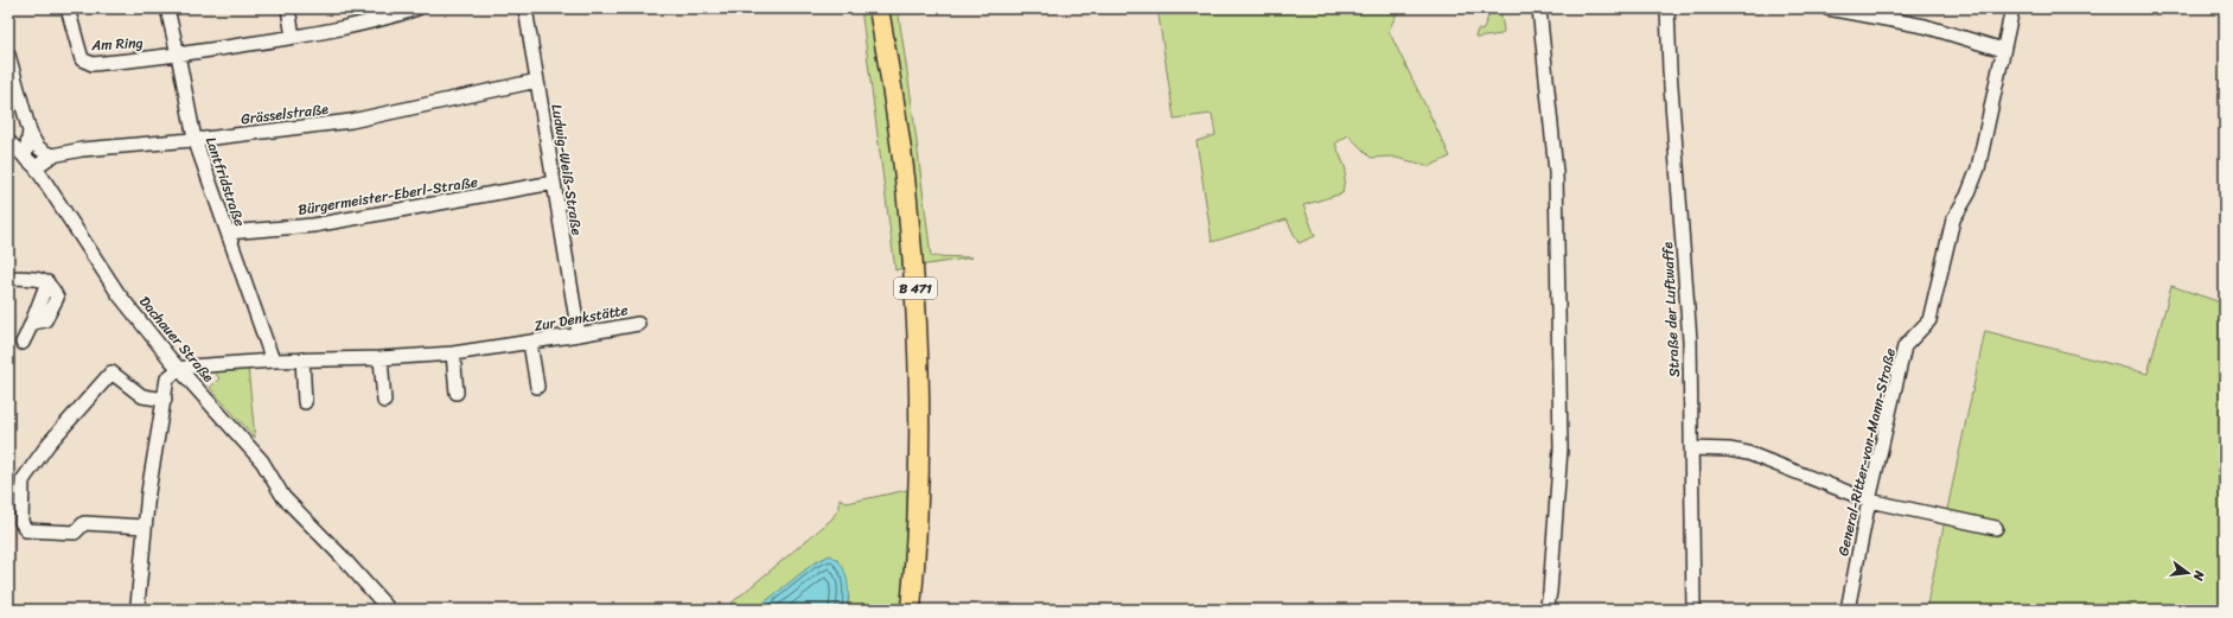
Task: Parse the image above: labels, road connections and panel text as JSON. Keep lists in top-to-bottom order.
{
  "streets": {
    "highway": ["B 471"],
    "street": [
      "Am Ring",
      "Grässelstraße",
      "Ludwig-Weiß-Straße",
      "Lantfridstraße",
      "Bürgermeister-Eberl-Straße",
      "Straße der Luftwaffe",
      "Zur Denkstätte",
      "Dachauer Straße",
      "General-Ritter-von-Mann-Straße"
    ]
  },
  "crossings": [
    ["Am Ring", "Lantfridstraße"],
    ["Grässelstraße", "Ludwig-Weiß-Straße"],
    ["Grässelstraße", "Lantfridstraße"],
    ["Grässelstraße", "Dachauer Straße"],
    ["Ludwig-Weiß-Straße", "Bürgermeister-Eberl-Straße"],
    ["Ludwig-Weiß-Straße", "Zur Denkstätte"],
    ["Lantfridstraße", "Bürgermeister-Eberl-Straße"],
    ["Lantfridstraße", "Zur Denkstätte"],
    ["Zur Denkstätte", "Dachauer Straße"]
  ],
  "north": "right"
}
